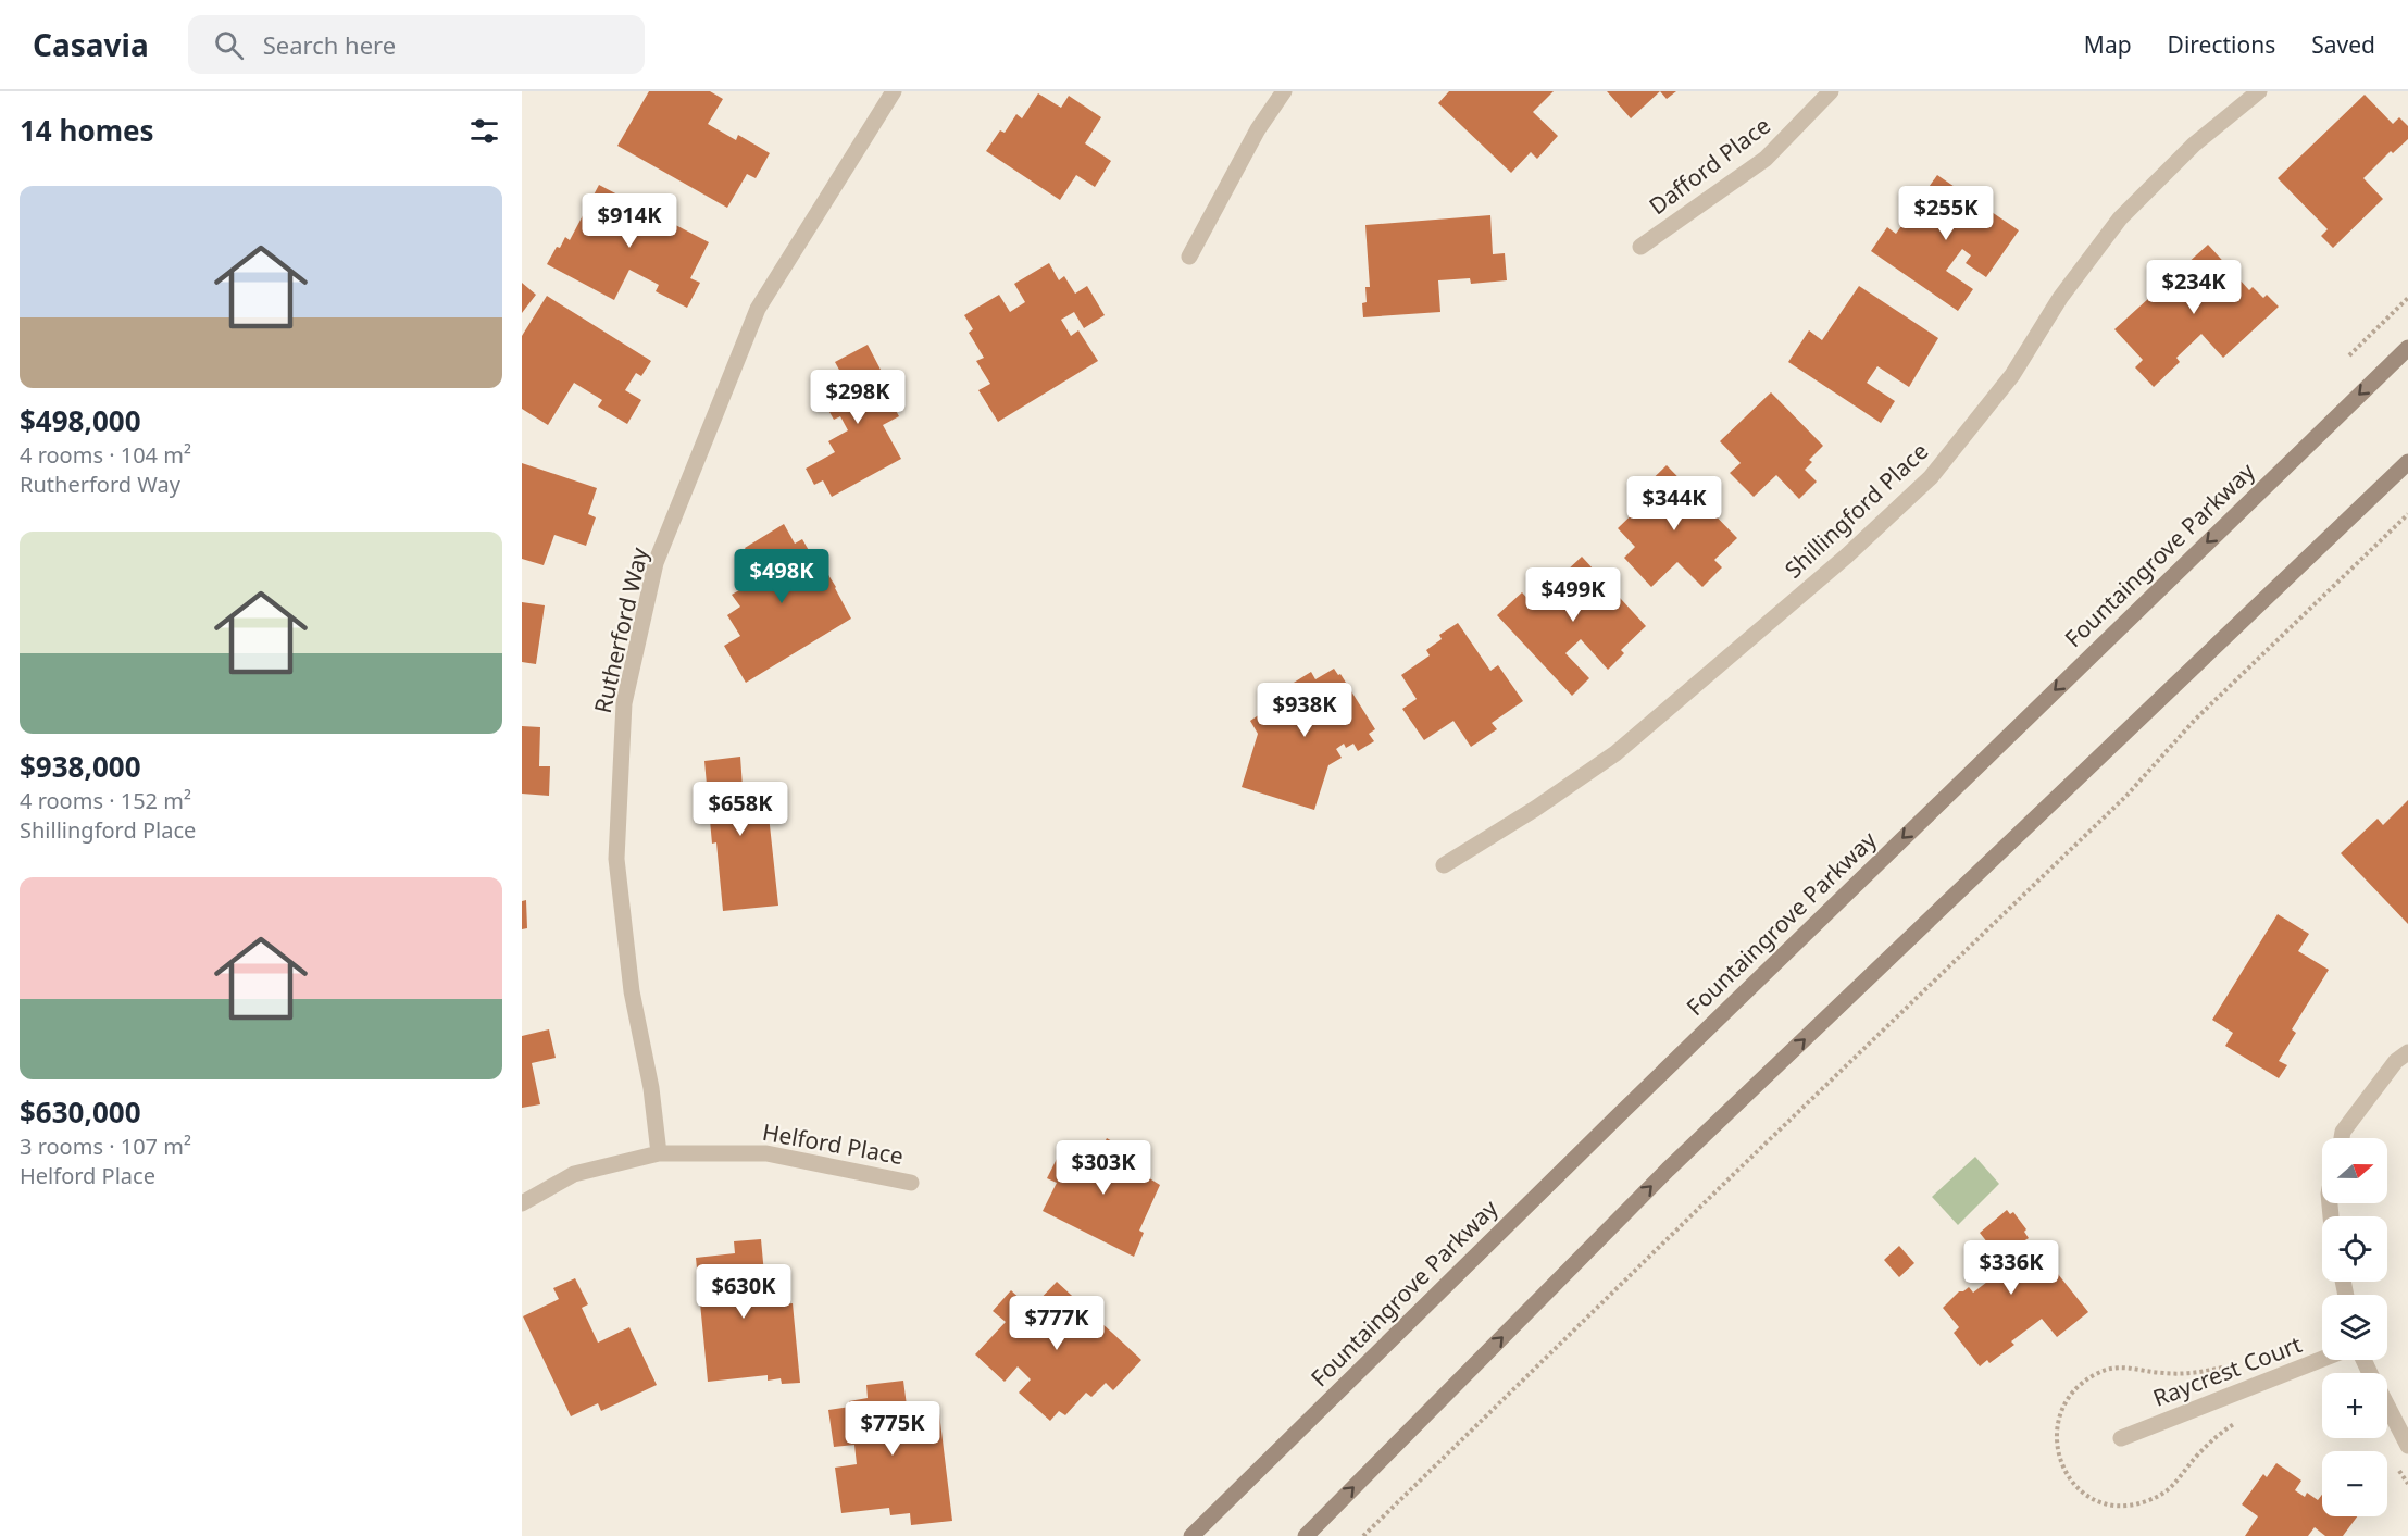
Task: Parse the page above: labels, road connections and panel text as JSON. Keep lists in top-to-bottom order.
{
  "streets": {
    "main road": ["Fountaingrove Parkway"],
    "street": [
      "Dafford Place",
      "Shillingford Place",
      "Rutherford Way",
      "Helford Place",
      "Raycrest Court"
    ]
  },
  "crossings": [
    ["Rutherford Way", "Helford Place"]
  ],
  "north": "right",
  "page": {
    "header": "Casavia",
    "search": "Search here",
    "nav": ["Map", "Directions", "Saved"],
    "heading": "14 homes",
    "list": [
      {
        "name": "$498,000",
        "note": "4 rooms · 104 m² · Rutherford Way"
      },
      {
        "name": "$938,000",
        "note": "4 rooms · 152 m² · Shillingford Place"
      },
      {
        "name": "$630,000",
        "note": "3 rooms · 107 m² · Helford Place"
      }
    ],
    "price": [
      "$255K",
      "$914K",
      "$234K",
      "$298K",
      "$344K",
      "$498K",
      "$499K",
      "$938K",
      "$658K",
      "$303K",
      "$336K",
      "$630K",
      "$777K",
      "$775K"
    ],
    "map_buttons": ["+", "−"]
  }
}
